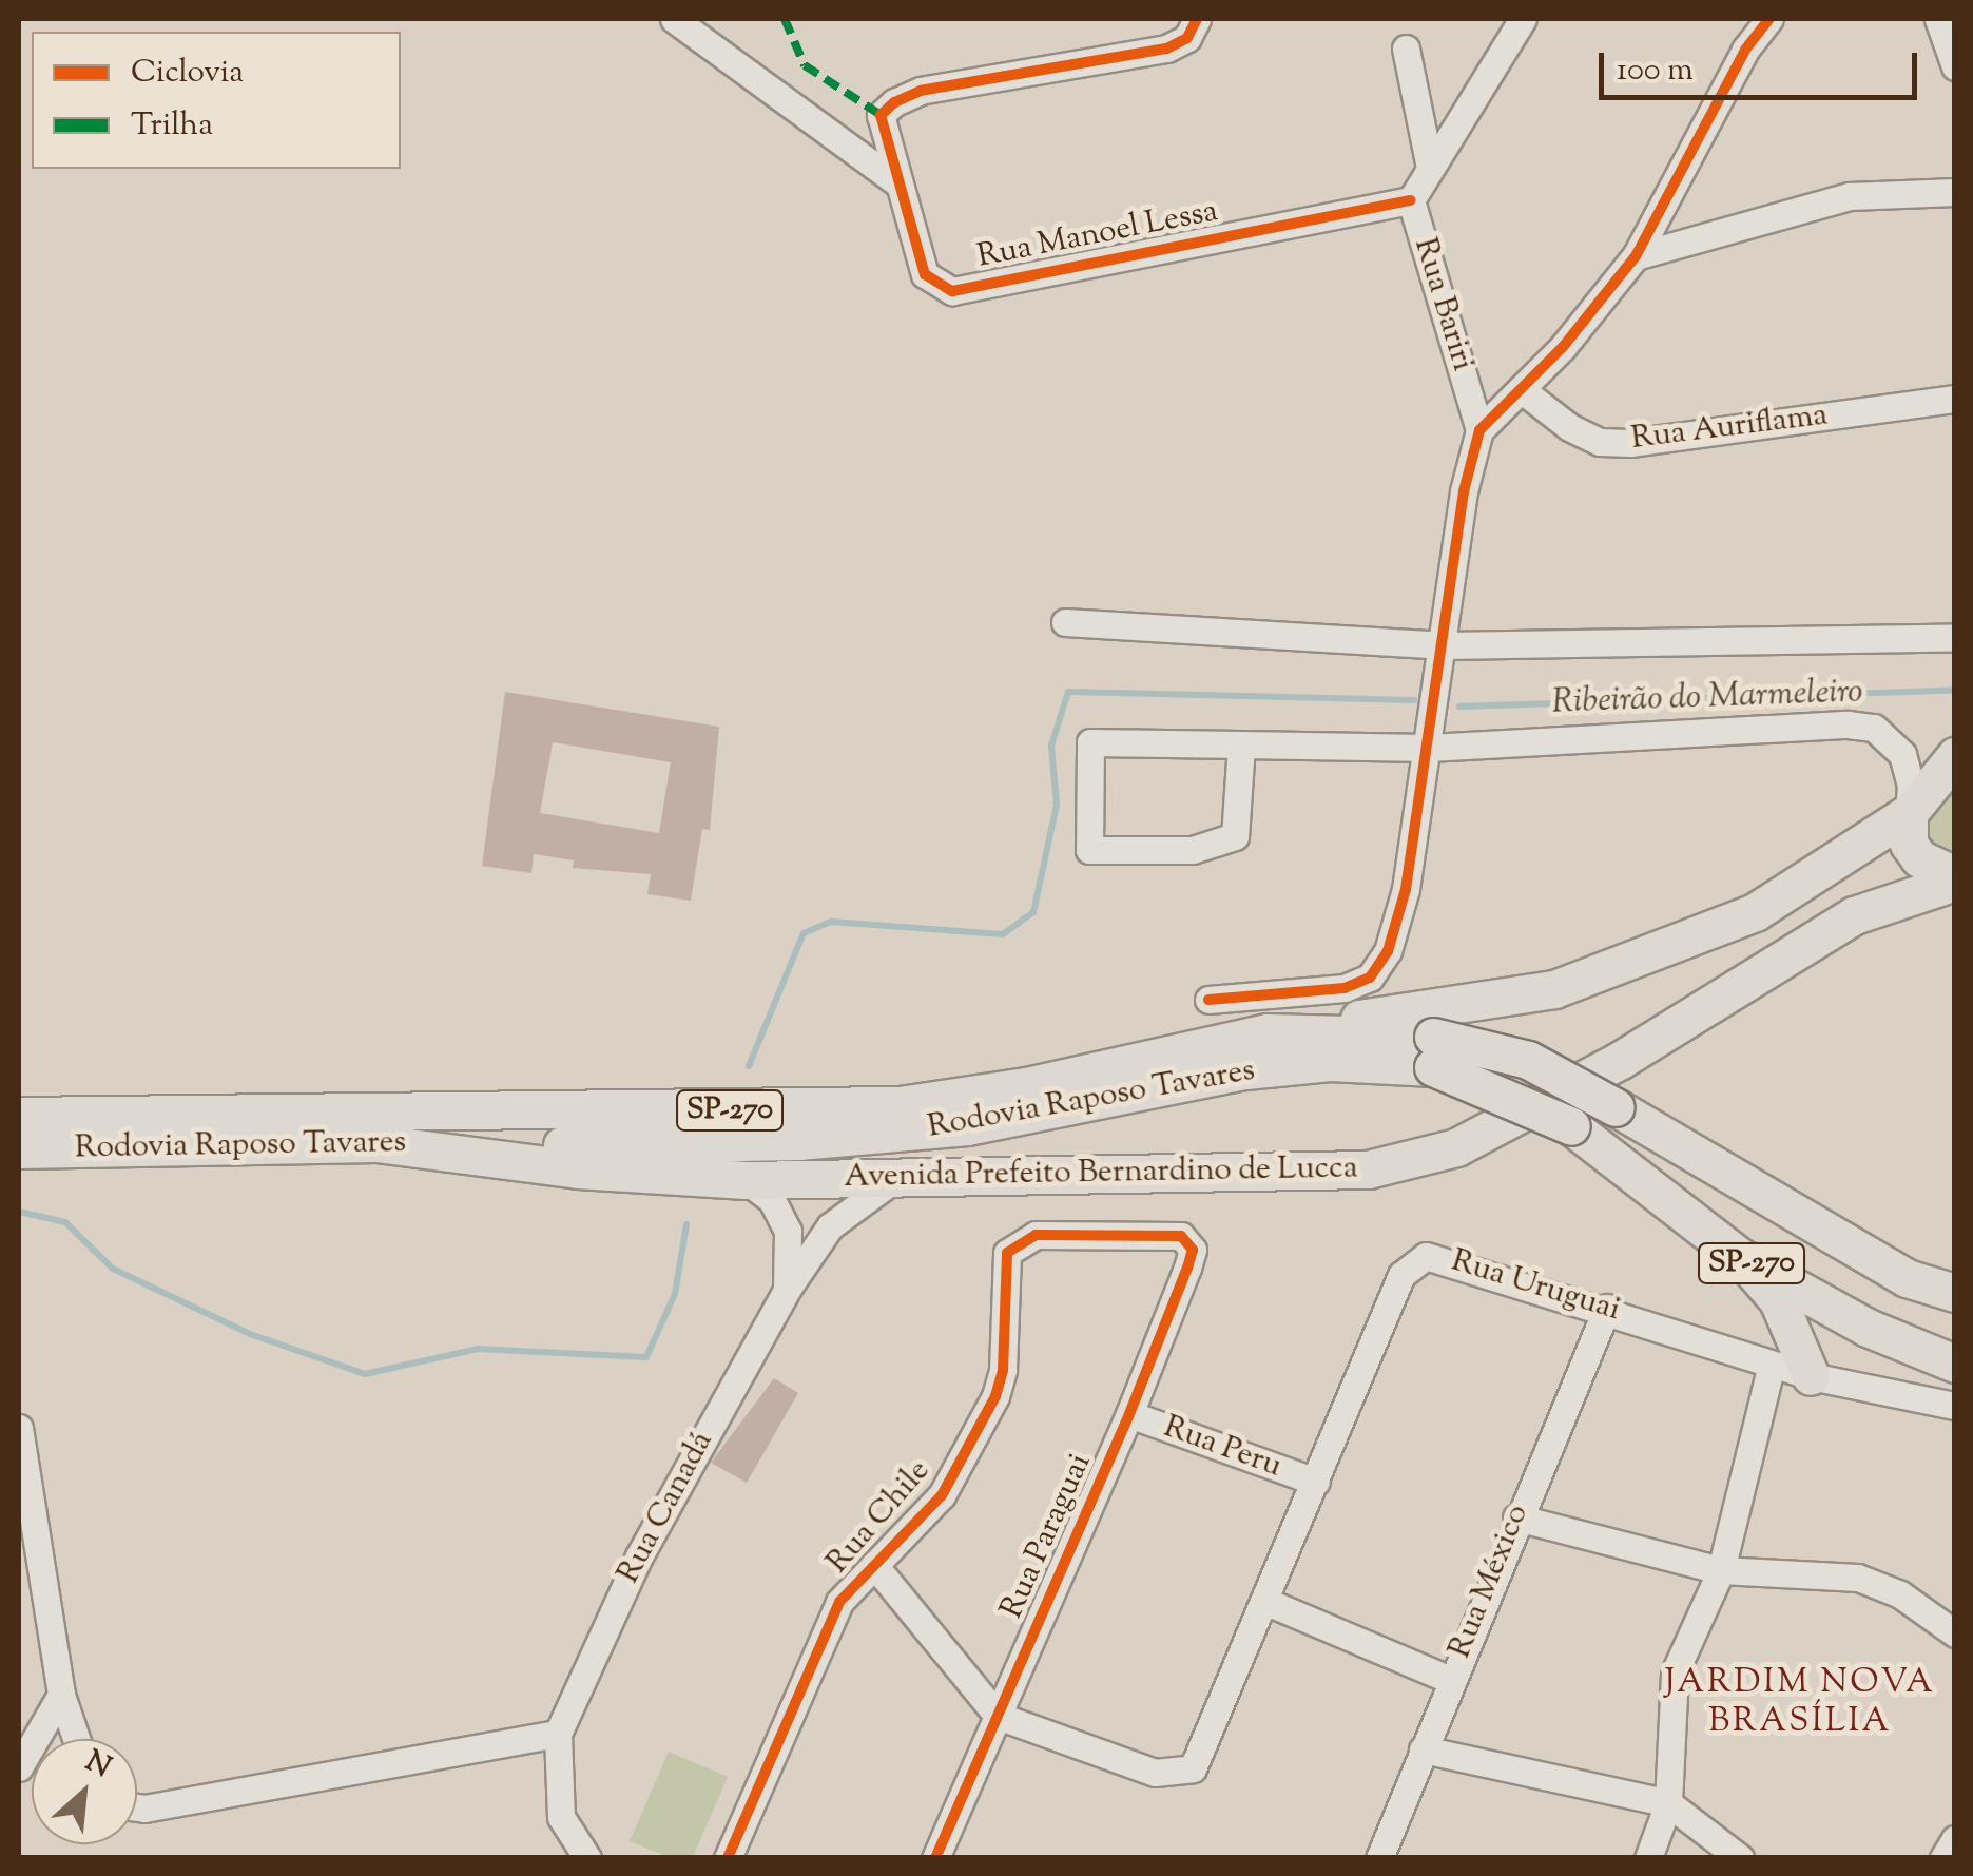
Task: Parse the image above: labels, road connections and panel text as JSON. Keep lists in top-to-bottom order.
{
  "streets": {
    "highway": ["Rodovia Raposo Tavares", "SP-270", "Avenida Prefeito Bernardino de Lucca"],
    "street": [
      "Rua Manoel Lessa",
      "Rua Bariri",
      "Rua Auriflama",
      "Rua Uruguai",
      "Rua Peru",
      "Rua Canadá",
      "Rua Chile",
      "Rua Paraguai",
      "Rua México"
    ]
  },
  "crossings": [
    ["Rua Manoel Lessa", "Rua Bariri"],
    ["Rodovia Raposo Tavares", "Avenida Prefeito Bernardino de Lucca"],
    ["Avenida Prefeito Bernardino de Lucca", "Rua Canadá"],
    ["Rua Uruguai", "Rua Peru"],
    ["Rua Uruguai", "Rua Paraguai"],
    ["Rua Uruguai", "Rua México"],
    ["Rua Peru", "Rua Paraguai"],
    ["Rua Chile", "Rua Paraguai"]
  ],
  "districts": ["JARDIM NOVA BRASÍLIA"],
  "water": ["Ribeirão do Marmeleiro"],
  "legend": ["Ciclovia", "Trilha"],
  "scale_bar": "100 m",
  "north": "top right"
}
